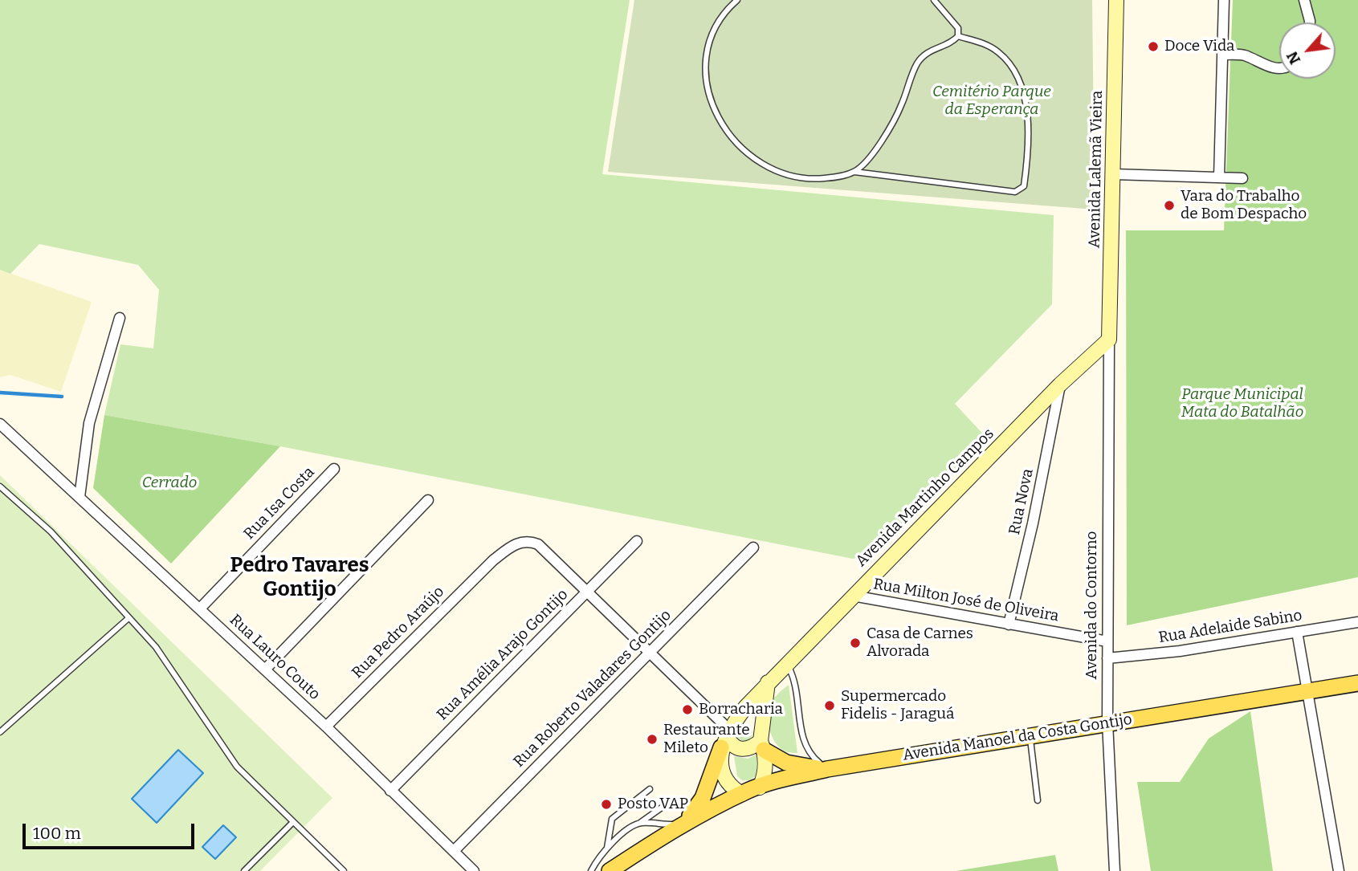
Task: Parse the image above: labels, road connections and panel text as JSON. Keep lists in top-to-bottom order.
{
  "streets": {
    "main road": ["Avenida Lalemã Vieira", "Avenida Martinho Campos", "Avenida Manoel da Costa Gontijo"],
    "street": [
      "Rua Nova",
      "Rua Isa Costa",
      "Rua Milton José de Oliveira",
      "Avenida do Contorno",
      "Rua Adelaide Sabino",
      "Rua Pedro Araújo",
      "Rua Amélia Arajo Gontijo",
      "Rua Lauro Couto",
      "Rua Roberto Valadares Gontijo"
    ]
  },
  "crossings": [
    ["Avenida Lalemã Vieira", "Avenida Martinho Campos"],
    ["Avenida Lalemã Vieira", "Avenida do Contorno"],
    ["Avenida Martinho Campos", "Rua Nova"],
    ["Avenida Martinho Campos", "Rua Milton José de Oliveira"],
    ["Avenida Martinho Campos", "Avenida do Contorno"],
    ["Rua Nova", "Rua Milton José de Oliveira"],
    ["Rua Isa Costa", "Rua Lauro Couto"],
    ["Rua Milton José de Oliveira", "Avenida do Contorno"],
    ["Avenida do Contorno", "Rua Adelaide Sabino"],
    ["Avenida do Contorno", "Avenida Manoel da Costa Gontijo"],
    ["Rua Pedro Araújo", "Rua Amélia Arajo Gontijo"],
    ["Rua Pedro Araújo", "Rua Lauro Couto"],
    ["Rua Amélia Arajo Gontijo", "Rua Lauro Couto"],
    ["Rua Lauro Couto", "Rua Roberto Valadares Gontijo"]
  ],
  "districts": ["Pedro Tavares Gontijo"],
  "parks": ["Cemitério Parque da Esperança", "Parque Municipal Mata do Batalhão", "Cerrado"],
  "places": [
    "Doce Vida",
    "Vara do Trabalho de Bom Despacho",
    "Casa de Carnes Alvorada",
    "Supermercado Fidelis - Jaraguá",
    "Borracharia",
    "Restaurante Mileto",
    "Posto VAP"
  ],
  "scale_bar": "100 m",
  "north": "bottom left"
}
